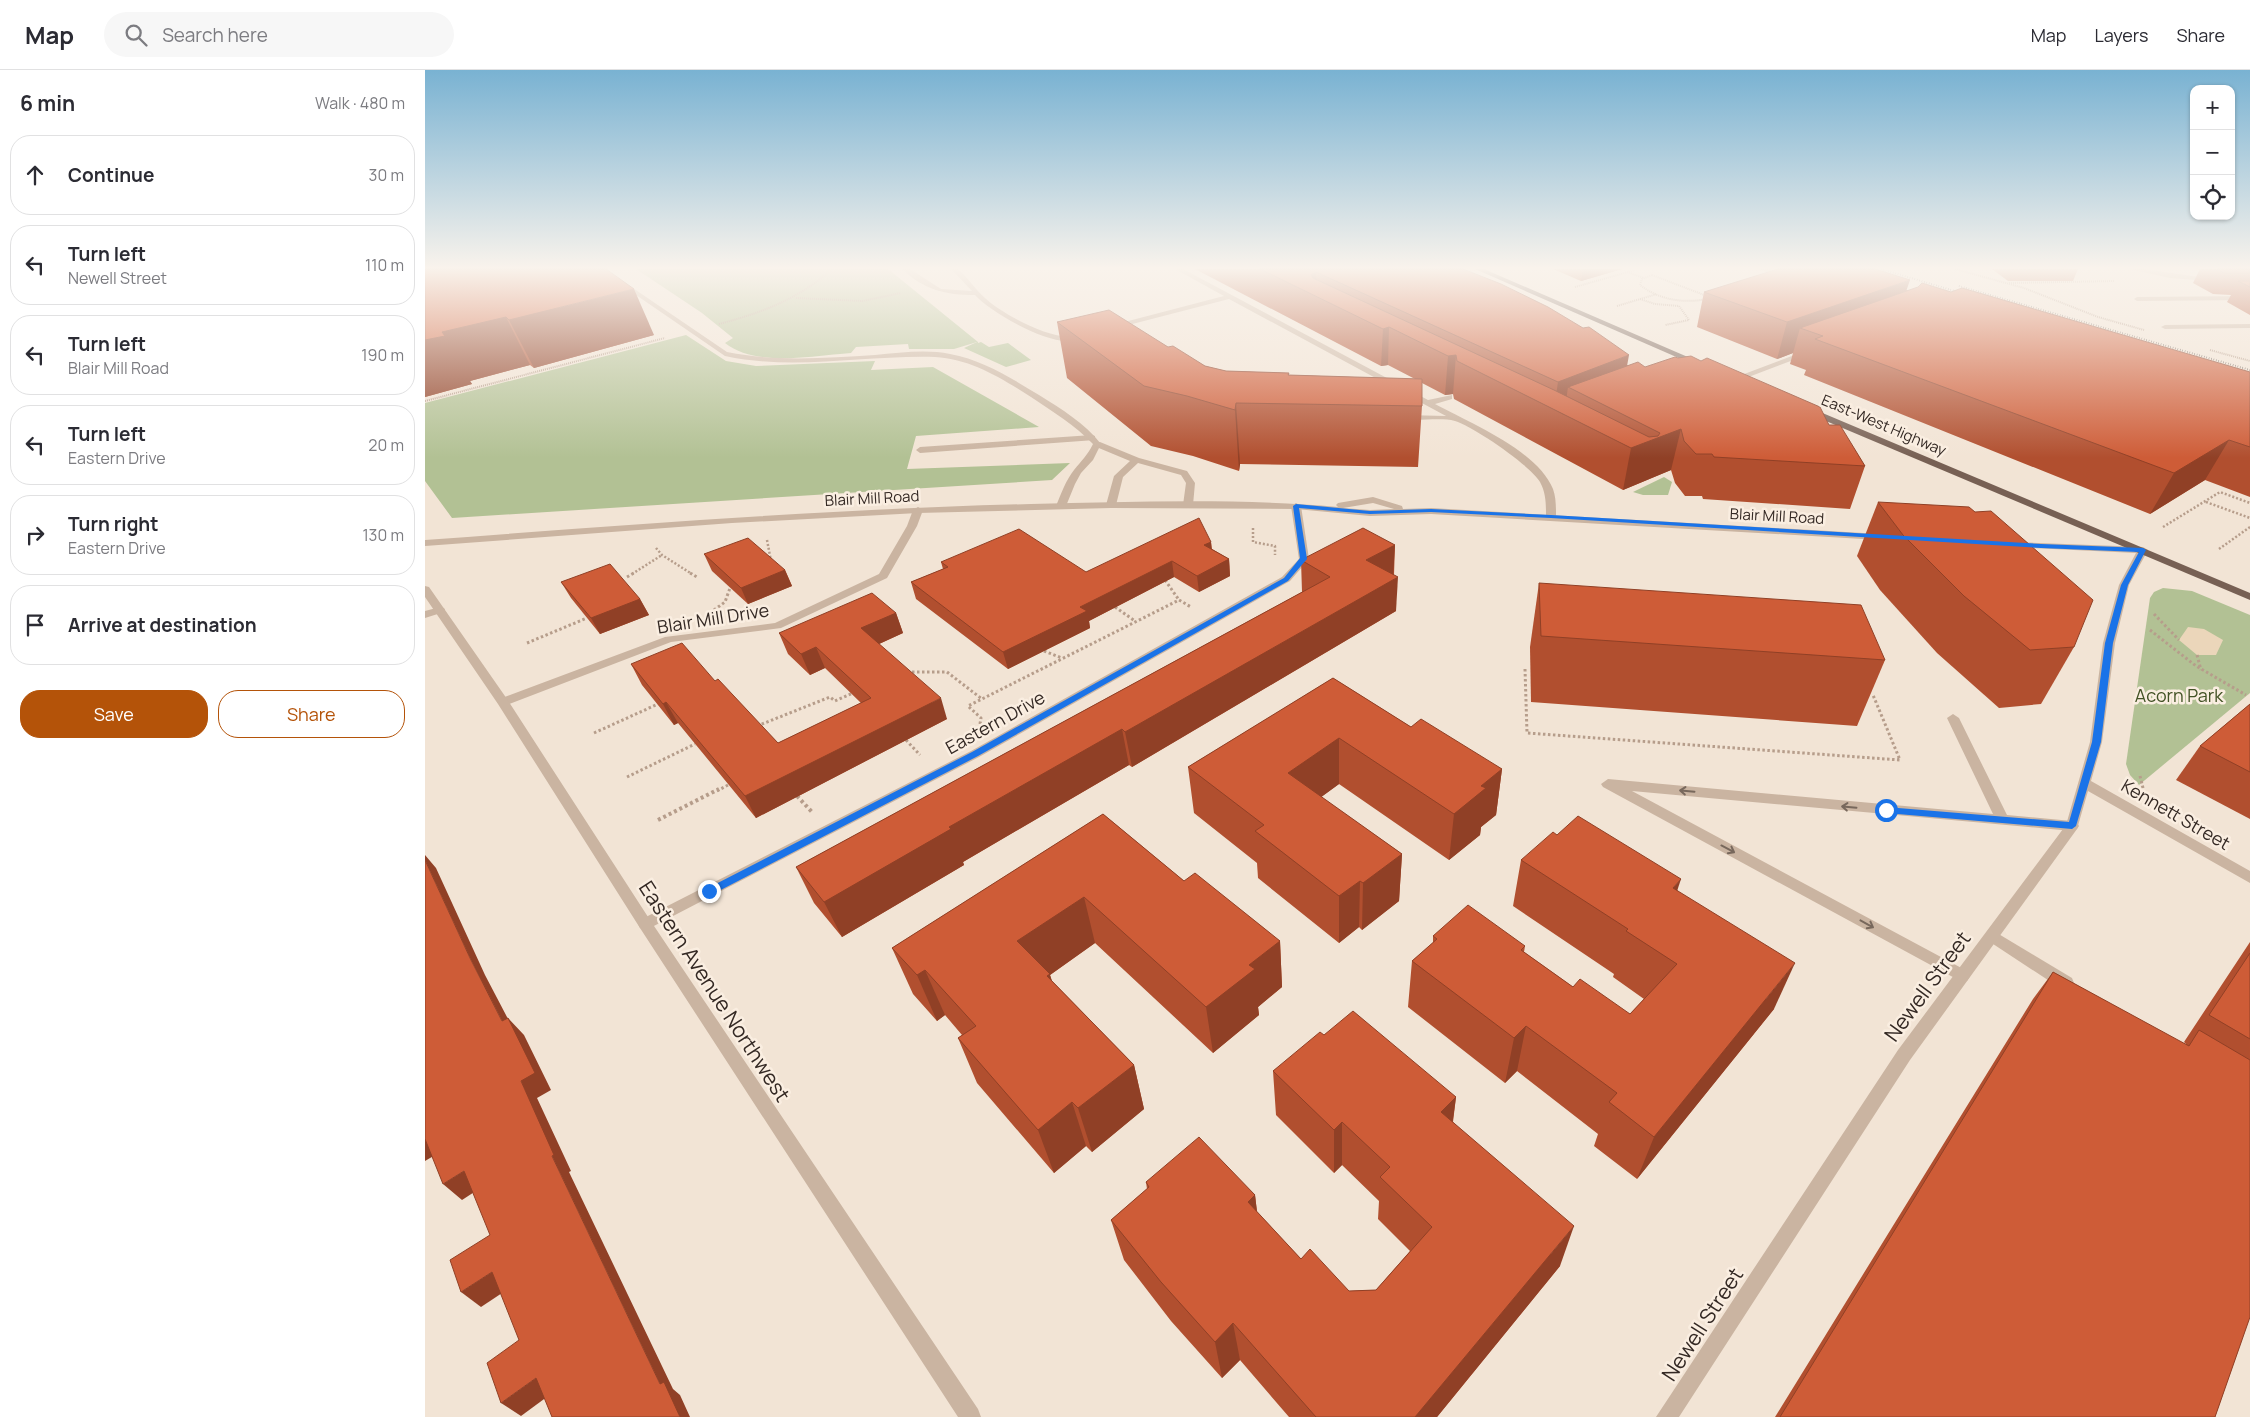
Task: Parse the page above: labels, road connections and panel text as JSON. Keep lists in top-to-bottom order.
{
  "streets": {
    "main road": ["East-West Highway"],
    "street": [
      "Blair Mill Road",
      "Blair Mill Drive",
      "Eastern Drive",
      "Kennett Street",
      "Newell Street",
      "Eastern Avenue Northwest"
    ]
  },
  "crossings": [
    ["East-West Highway", "Newell Street"],
    ["Blair Mill Road", "Blair Mill Drive"],
    ["Blair Mill Road", "Eastern Drive"],
    ["Blair Mill Drive", "Eastern Avenue Northwest"],
    ["Eastern Drive", "Eastern Avenue Northwest"],
    ["Kennett Street", "Newell Street"]
  ],
  "parks": ["Acorn Park"],
  "page": {
    "header": "Map",
    "search": "Search here",
    "nav": ["Map", "Layers", "Share"],
    "heading": ["6 min", "Walk · 480 m"],
    "map_buttons": ["+", "−"],
    "list": [
      ["Continue", "30 m"],
      ["Turn left", "Newell Street", "110 m"],
      ["Turn left", "Blair Mill Road", "190 m"],
      ["Turn left", "Eastern Drive", "20 m"],
      ["Turn right", "Eastern Drive", "130 m"],
      "Arrive at destination"
    ],
    "buttons": ["Save", "Share"]
  }
}
